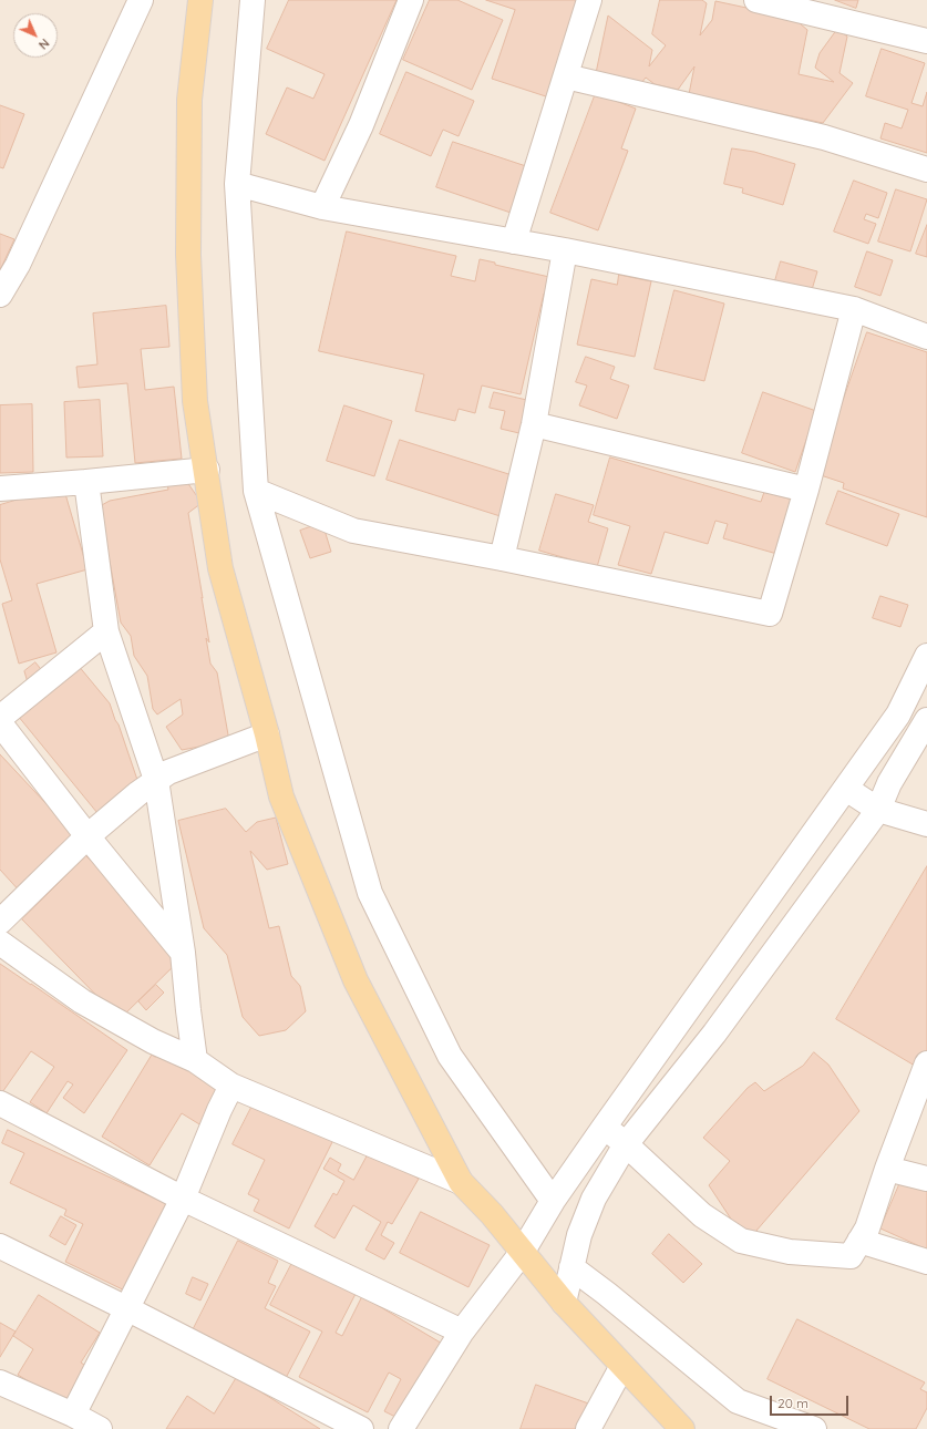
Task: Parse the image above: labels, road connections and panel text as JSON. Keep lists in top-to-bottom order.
{
  "scale_bar": "20 m",
  "north": "bottom right"
}
